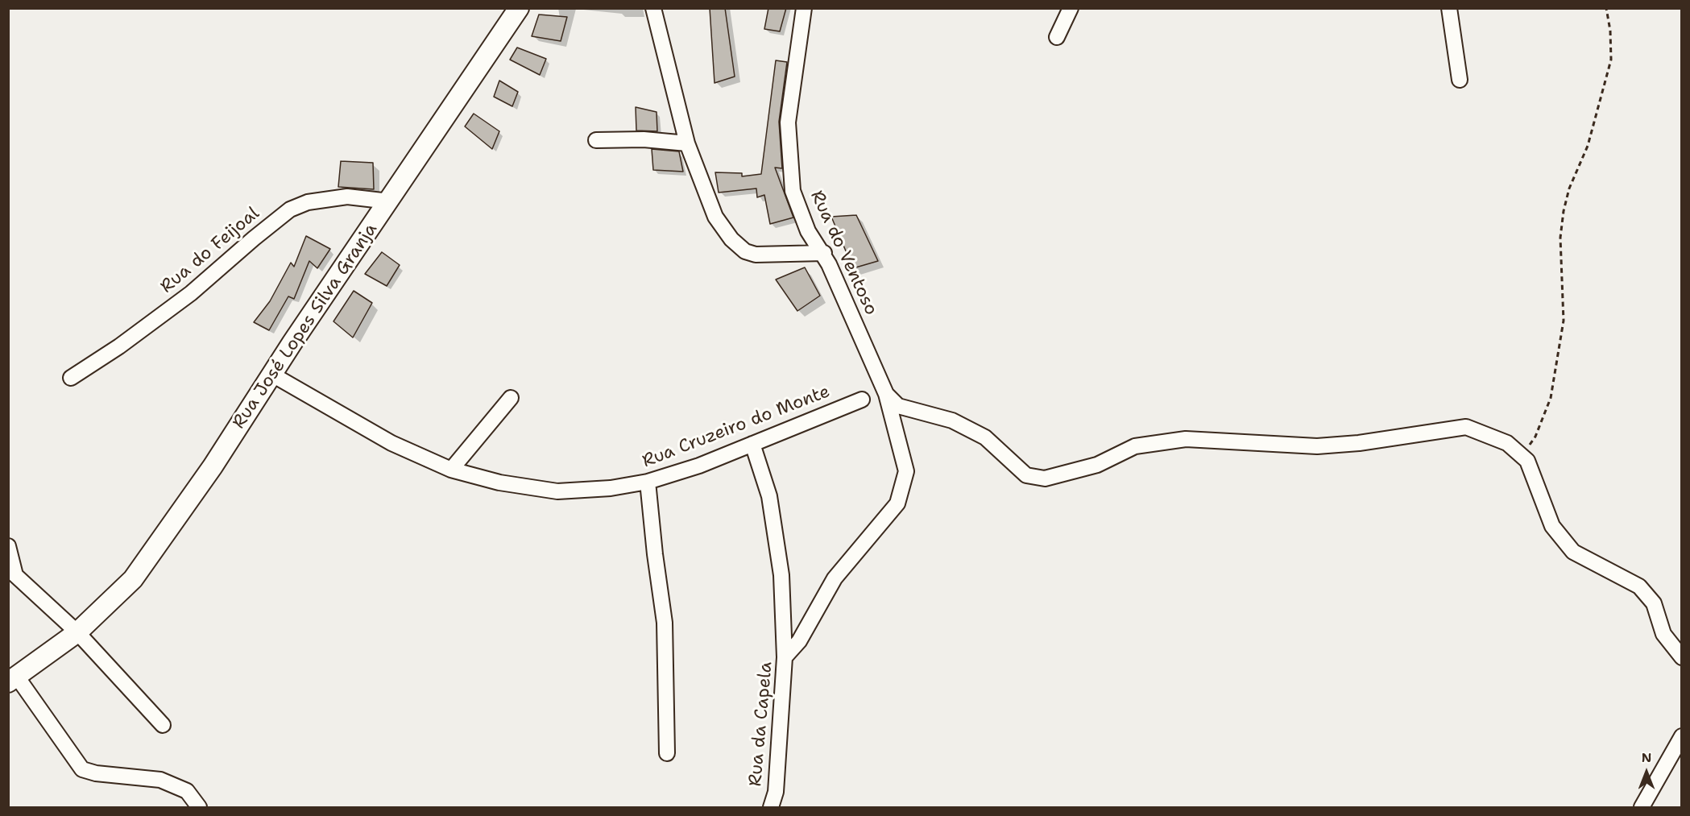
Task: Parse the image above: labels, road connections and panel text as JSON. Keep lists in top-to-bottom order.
{
  "streets": {
    "main road": ["Rua José Lopes Silva Granja"],
    "street": [
      "Rua do Feijoal",
      "Rua do Ventoso",
      "Rua Cruzeiro do Monte",
      "Rua da Capela"
    ]
  },
  "crossings": [
    ["Rua do Feijoal", "Rua José Lopes Silva Granja"],
    ["Rua do Ventoso", "Rua da Capela"],
    ["Rua José Lopes Silva Granja", "Rua Cruzeiro do Monte"]
  ],
  "north": "top"
}
